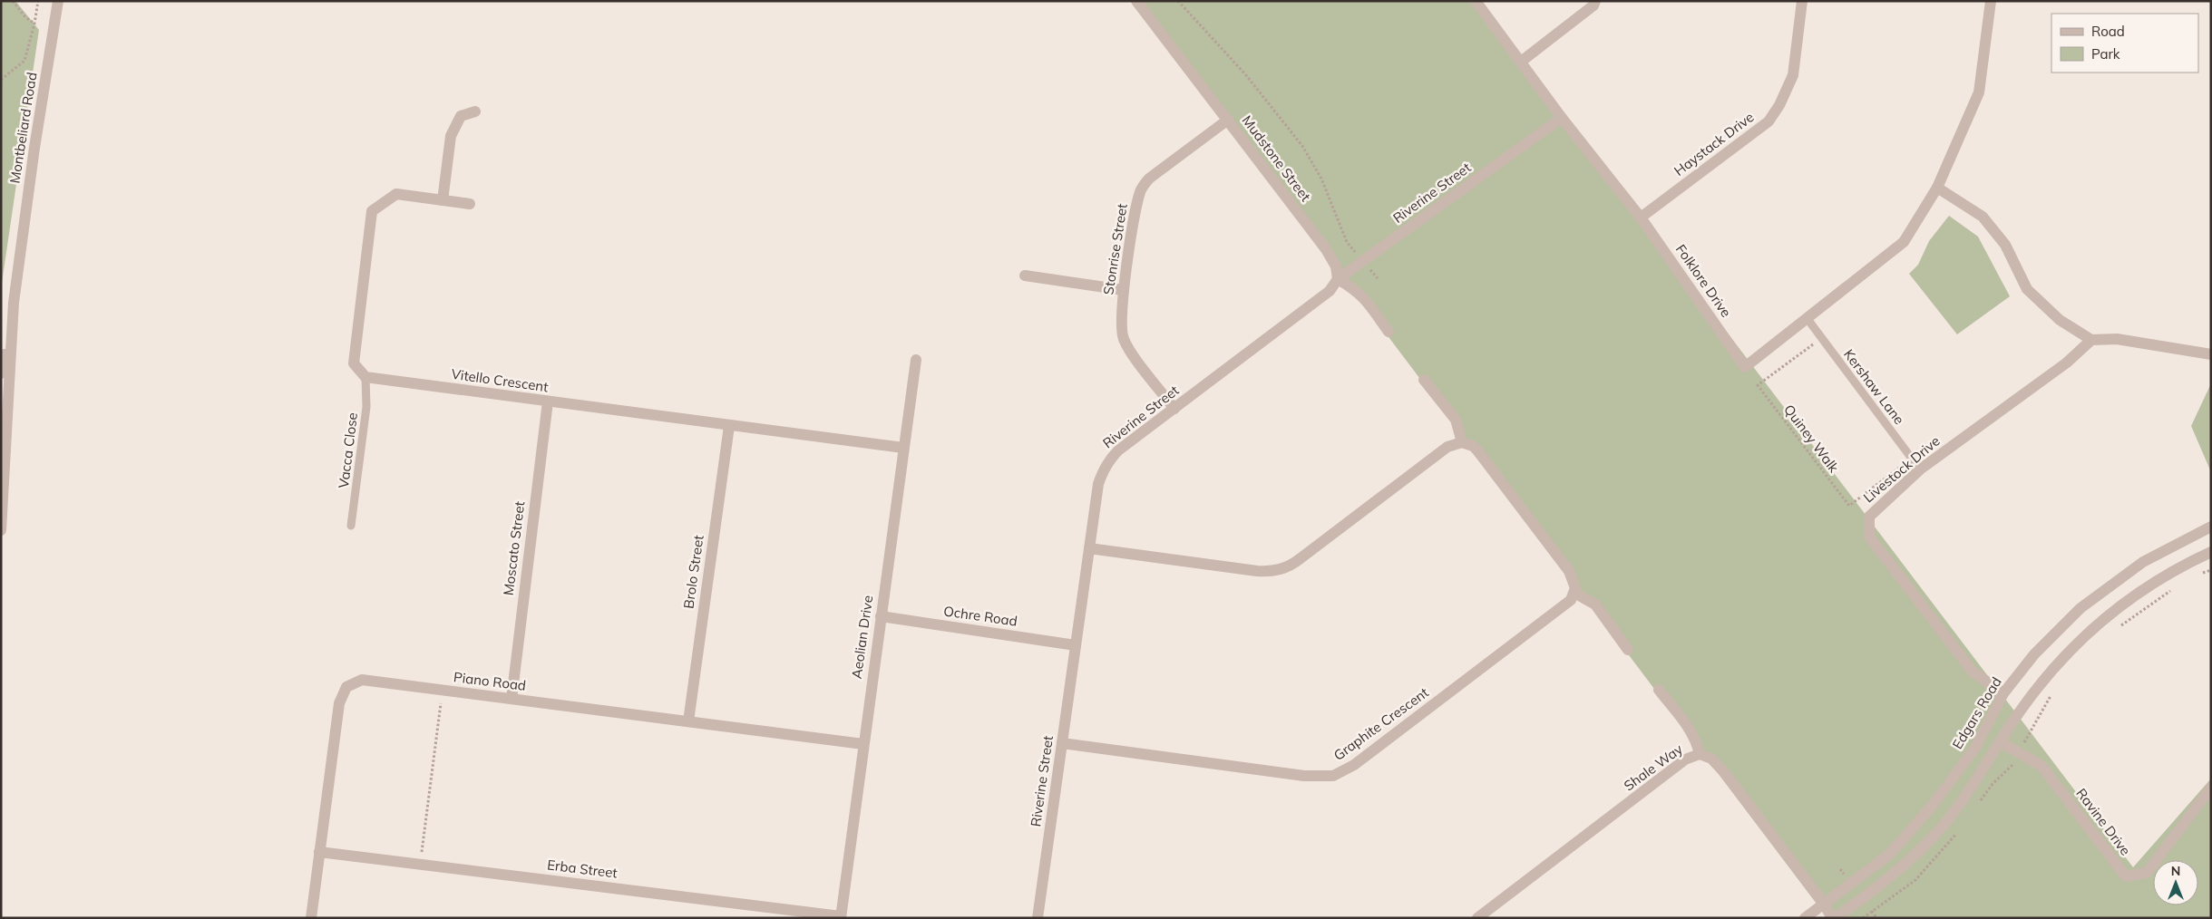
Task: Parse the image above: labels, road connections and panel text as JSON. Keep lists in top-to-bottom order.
{
  "streets": {
    "street": [
      "Montbeliard Road",
      "Haystack Drive",
      "Mudstone Street",
      "Riverine Street",
      "Stonrise Street",
      "Folklore Drive",
      "Vitello Crescent",
      "Livestock Drive",
      "Moscato Street",
      "Brolo Street",
      "Ochre Road",
      "Aeolian Drive",
      "Piano Road",
      "Edgars Road",
      "Graphite Crescent",
      "Shale Way",
      "Ravine Drive",
      "Erba Street"
    ],
    "lane": ["Kershaw Lane", "Vacca Close"],
    "path": ["Quiney Walk"]
  },
  "crossings": [
    ["Haystack Drive", "Folklore Drive"],
    ["Mudstone Street", "Riverine Street"],
    ["Mudstone Street", "Stonrise Street"],
    ["Riverine Street", "Stonrise Street"],
    ["Riverine Street", "Folklore Drive"],
    ["Riverine Street", "Ochre Road"],
    ["Riverine Street", "Graphite Crescent"],
    ["Folklore Drive", "Kershaw Lane"],
    ["Vitello Crescent", "Vacca Close"],
    ["Vitello Crescent", "Moscato Street"],
    ["Vitello Crescent", "Brolo Street"],
    ["Vitello Crescent", "Aeolian Drive"],
    ["Kershaw Lane", "Quiney Walk"],
    ["Kershaw Lane", "Livestock Drive"],
    ["Livestock Drive", "Edgars Road"],
    ["Moscato Street", "Piano Road"],
    ["Brolo Street", "Piano Road"],
    ["Ochre Road", "Aeolian Drive"],
    ["Aeolian Drive", "Piano Road"],
    ["Aeolian Drive", "Erba Street"],
    ["Piano Road", "Erba Street"],
    ["Edgars Road", "Shale Way"]
  ],
  "legend": ["Road", "Park"],
  "north": "top"
}
